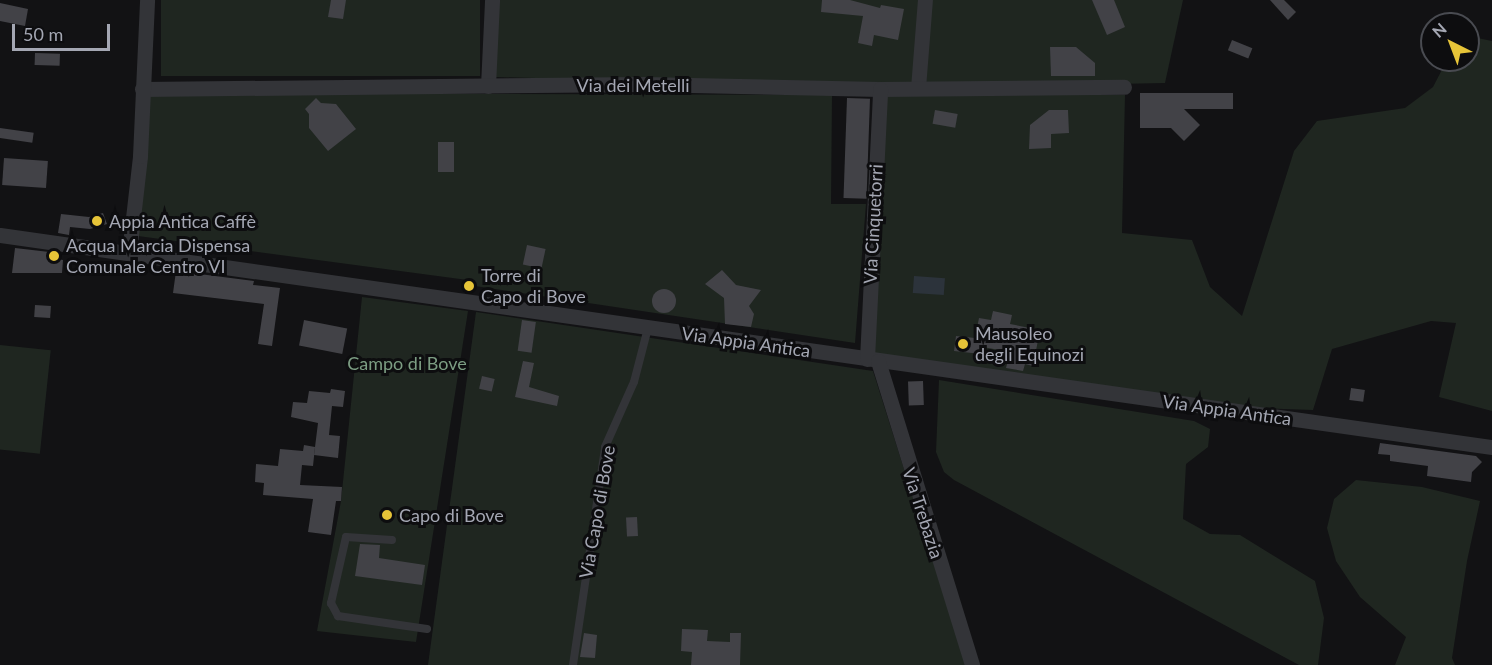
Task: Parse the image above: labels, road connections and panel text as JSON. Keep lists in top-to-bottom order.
{
  "streets": {
    "street": [
      "Via dei Metelli",
      "Via Cinquetorri",
      "Via Appia Antica",
      "Via Trebazia"
    ],
    "lane": ["Via Capo di Bove"]
  },
  "crossings": [
    ["Via dei Metelli", "Via Cinquetorri"],
    ["Via Cinquetorri", "Via Appia Antica"],
    ["Via Cinquetorri", "Via Trebazia"],
    ["Via Appia Antica", "Via Capo di Bove"],
    ["Via Appia Antica", "Via Trebazia"]
  ],
  "parks": ["Campo di Bove"],
  "places": [
    "Appia Antica Caffè",
    "Acqua Marcia Dispensa Comunale Centro VI",
    "Torre di Capo di Bove",
    "Mausoleo degli Equinozi",
    "Capo di Bove"
  ],
  "scale_bar": "50 m",
  "north": "top left"
}
